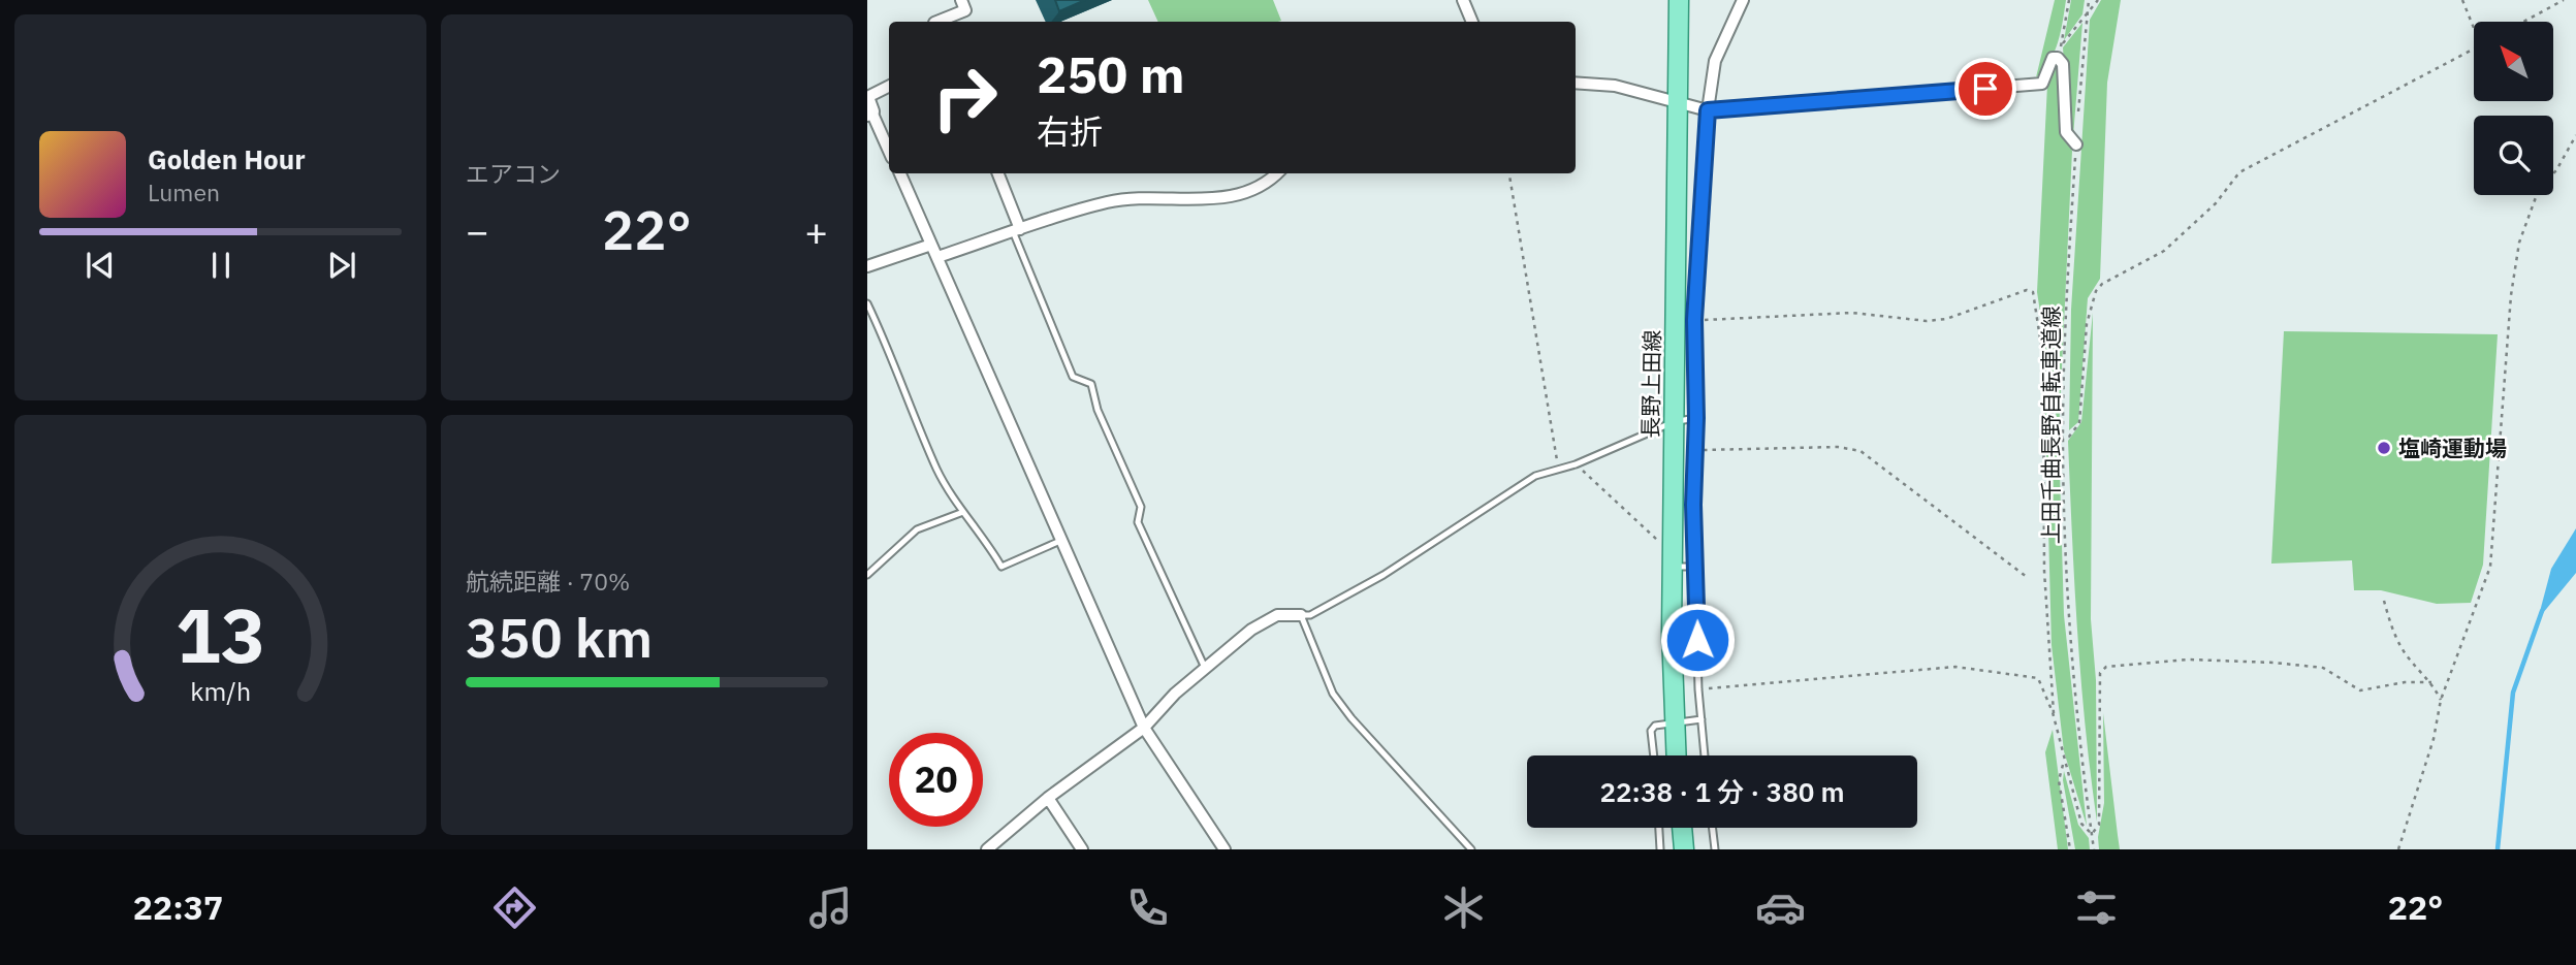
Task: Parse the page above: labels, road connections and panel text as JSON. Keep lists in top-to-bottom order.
{
  "streets": {
    "main road": ["長野上田線"],
    "path": ["上田千曲長野自転車道線"]
  },
  "places": ["塩崎運動場"],
  "north": "top left",
  "page": {
    "tile": [
      "エアコン",
      ["航続距離 · 70%", "350 km"]
    ],
    "turn": ["250 m", "右折"],
    "song": ["Golden Hour", "Lumen"],
    "heat": ["−", "22°", "+"],
    "limit": "20",
    "trip": "22:38 · 1 分 · 380 m",
    "tabs": ["22:37", "22°"],
    "gauge": ["13", "km/h"]
  }
}
